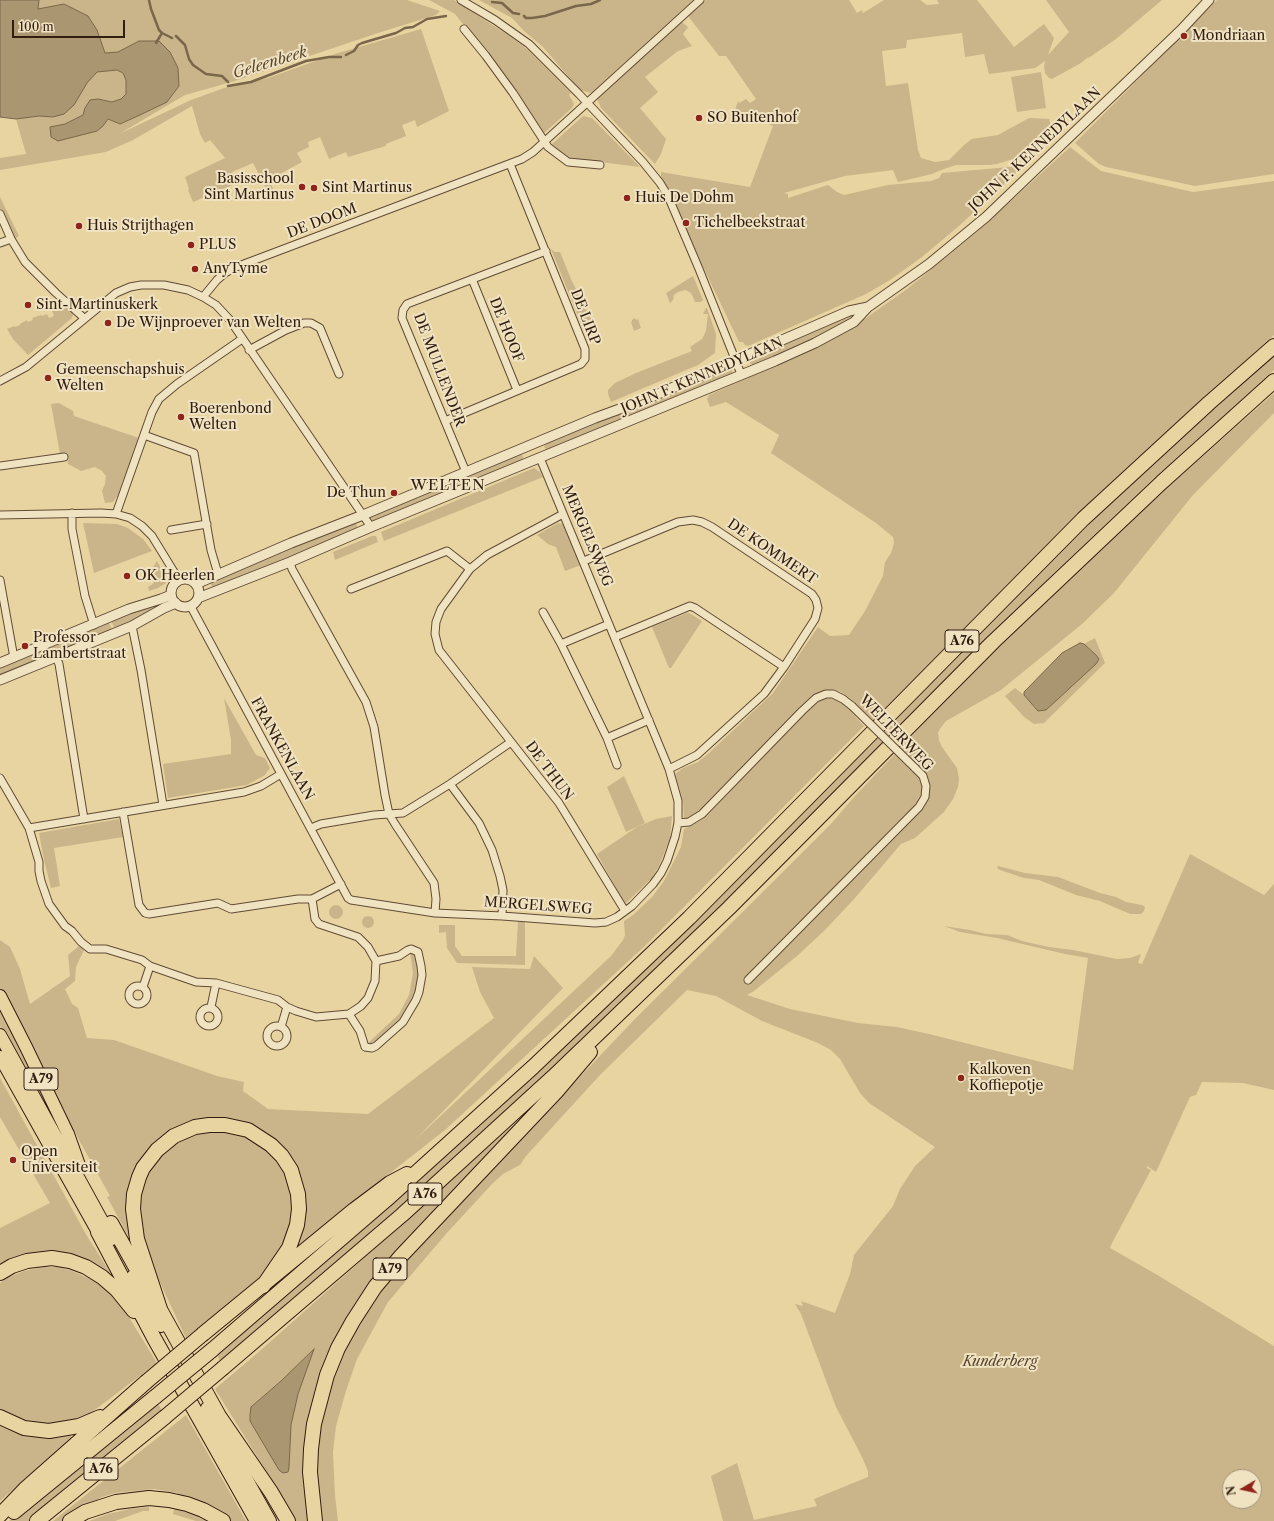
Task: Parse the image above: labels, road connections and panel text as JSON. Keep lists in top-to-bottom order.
{
  "streets": {
    "highway": ["A76", "A79"],
    "street": [
      "JOHN F. KENNEDYLAAN",
      "DE DOOM",
      "DE LIRP",
      "DE HOOF",
      "DE MULLENDER",
      "MERGELSWEG",
      "DE KOMMERT",
      "WELTERWEG",
      "FRANKENLAAN",
      "DE THUN"
    ]
  },
  "crossings": [
    ["JOHN F. KENNEDYLAAN", "DE MULLENDER"],
    ["JOHN F. KENNEDYLAAN", "MERGELSWEG"],
    ["JOHN F. KENNEDYLAAN", "FRANKENLAAN"],
    ["DE DOOM", "DE LIRP"],
    ["DE LIRP", "DE HOOF"],
    ["DE LIRP", "DE MULLENDER"],
    ["DE HOOF", "DE MULLENDER"],
    ["MERGELSWEG", "DE KOMMERT"],
    ["MERGELSWEG", "WELTERWEG"],
    ["MERGELSWEG", "FRANKENLAAN"],
    ["MERGELSWEG", "DE THUN"],
    ["A76", "A79"]
  ],
  "districts": ["WELTEN"],
  "water": ["Geleenbeek"],
  "parks": ["Kunderberg"],
  "places": [
    "Mondriaan",
    "SO Buitenhof",
    "Basisschool Sint Martinus",
    "Sint Martinus",
    "Huis De Dohm",
    "Tichelbeekstraat",
    "Huis Strijthagen",
    "PLUS",
    "AnyTyme",
    "Sint-Martinuskerk",
    "De Wijnproever van Welten",
    "Gemeenschapshuis Welten",
    "Boerenbond Welten",
    "De Thun",
    "OK Heerlen",
    "Professor Lambertstraat",
    "Kalkoven Koffiepotje",
    "Open Universiteit"
  ],
  "scale_bar": "100 m",
  "north": "left"
}
